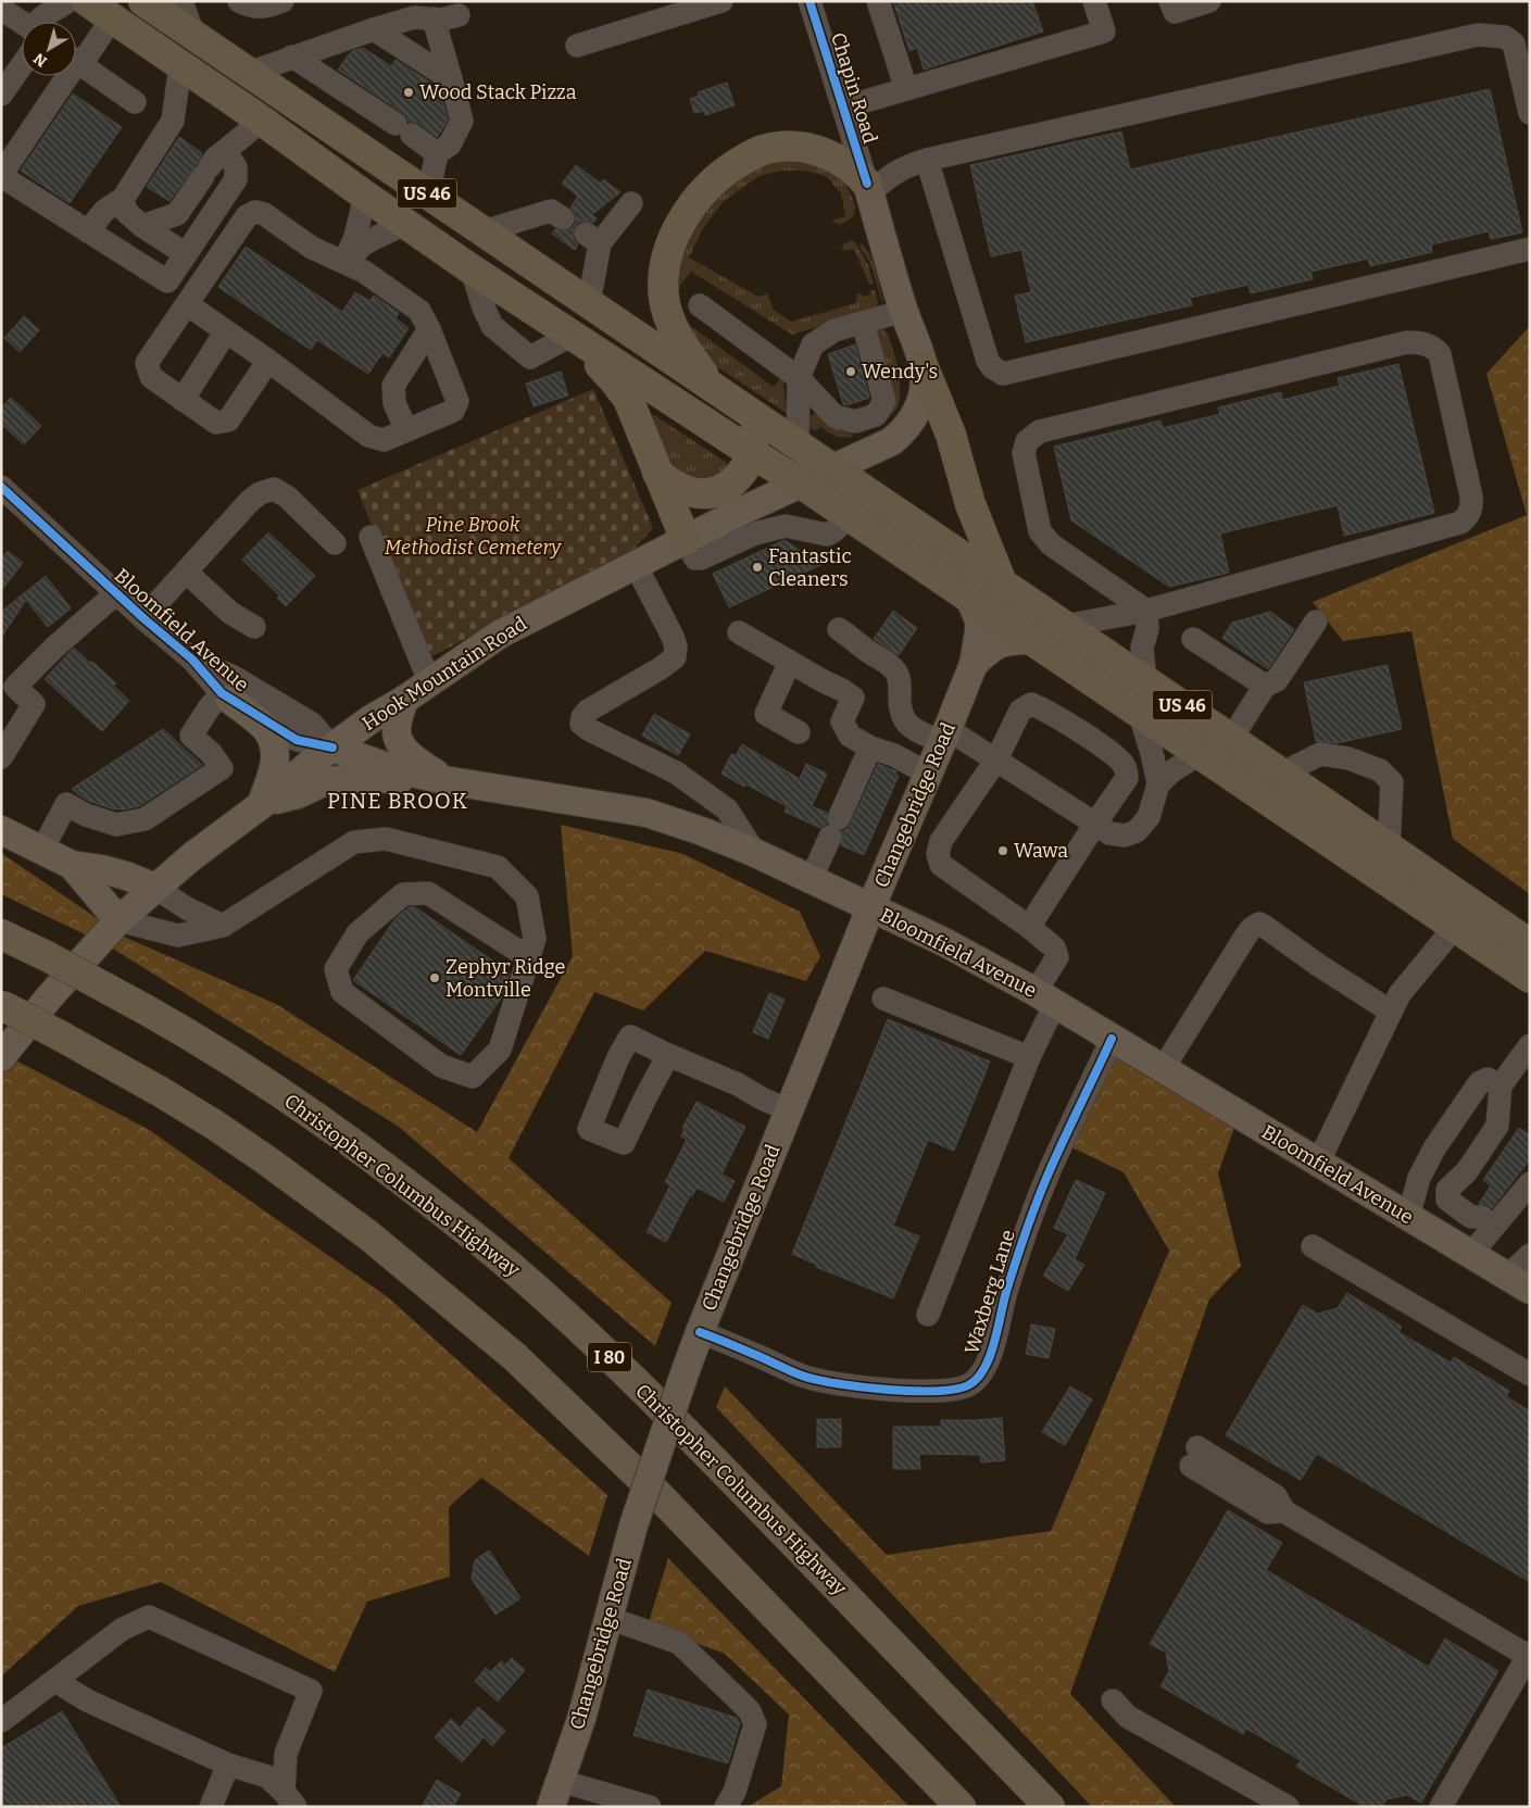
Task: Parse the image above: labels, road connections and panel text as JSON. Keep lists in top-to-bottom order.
{
  "streets": {
    "highway": ["US 46", "Christopher Columbus Highway", "I 80"],
    "main road": [
      "Chapin Road",
      "Bloomfield Avenue",
      "Hook Mountain Road",
      "Changebridge Road"
    ],
    "street": ["Waxberg Lane"]
  },
  "crossings": [
    ["Chapin Road", "Hook Mountain Road"],
    ["US 46", "Hook Mountain Road"],
    ["US 46", "Changebridge Road"],
    ["Bloomfield Avenue", "Hook Mountain Road"],
    ["Bloomfield Avenue", "Changebridge Road"],
    ["Bloomfield Avenue", "Waxberg Lane"],
    ["Changebridge Road", "Waxberg Lane"]
  ],
  "districts": ["PINE BROOK"],
  "parks": ["Pine Brook Methodist Cemetery"],
  "places": [
    "Wood Stack Pizza",
    "Wendy's",
    "Fantastic Cleaners",
    "Wawa",
    "Zephyr Ridge Montville"
  ],
  "north": "bottom left"
}
